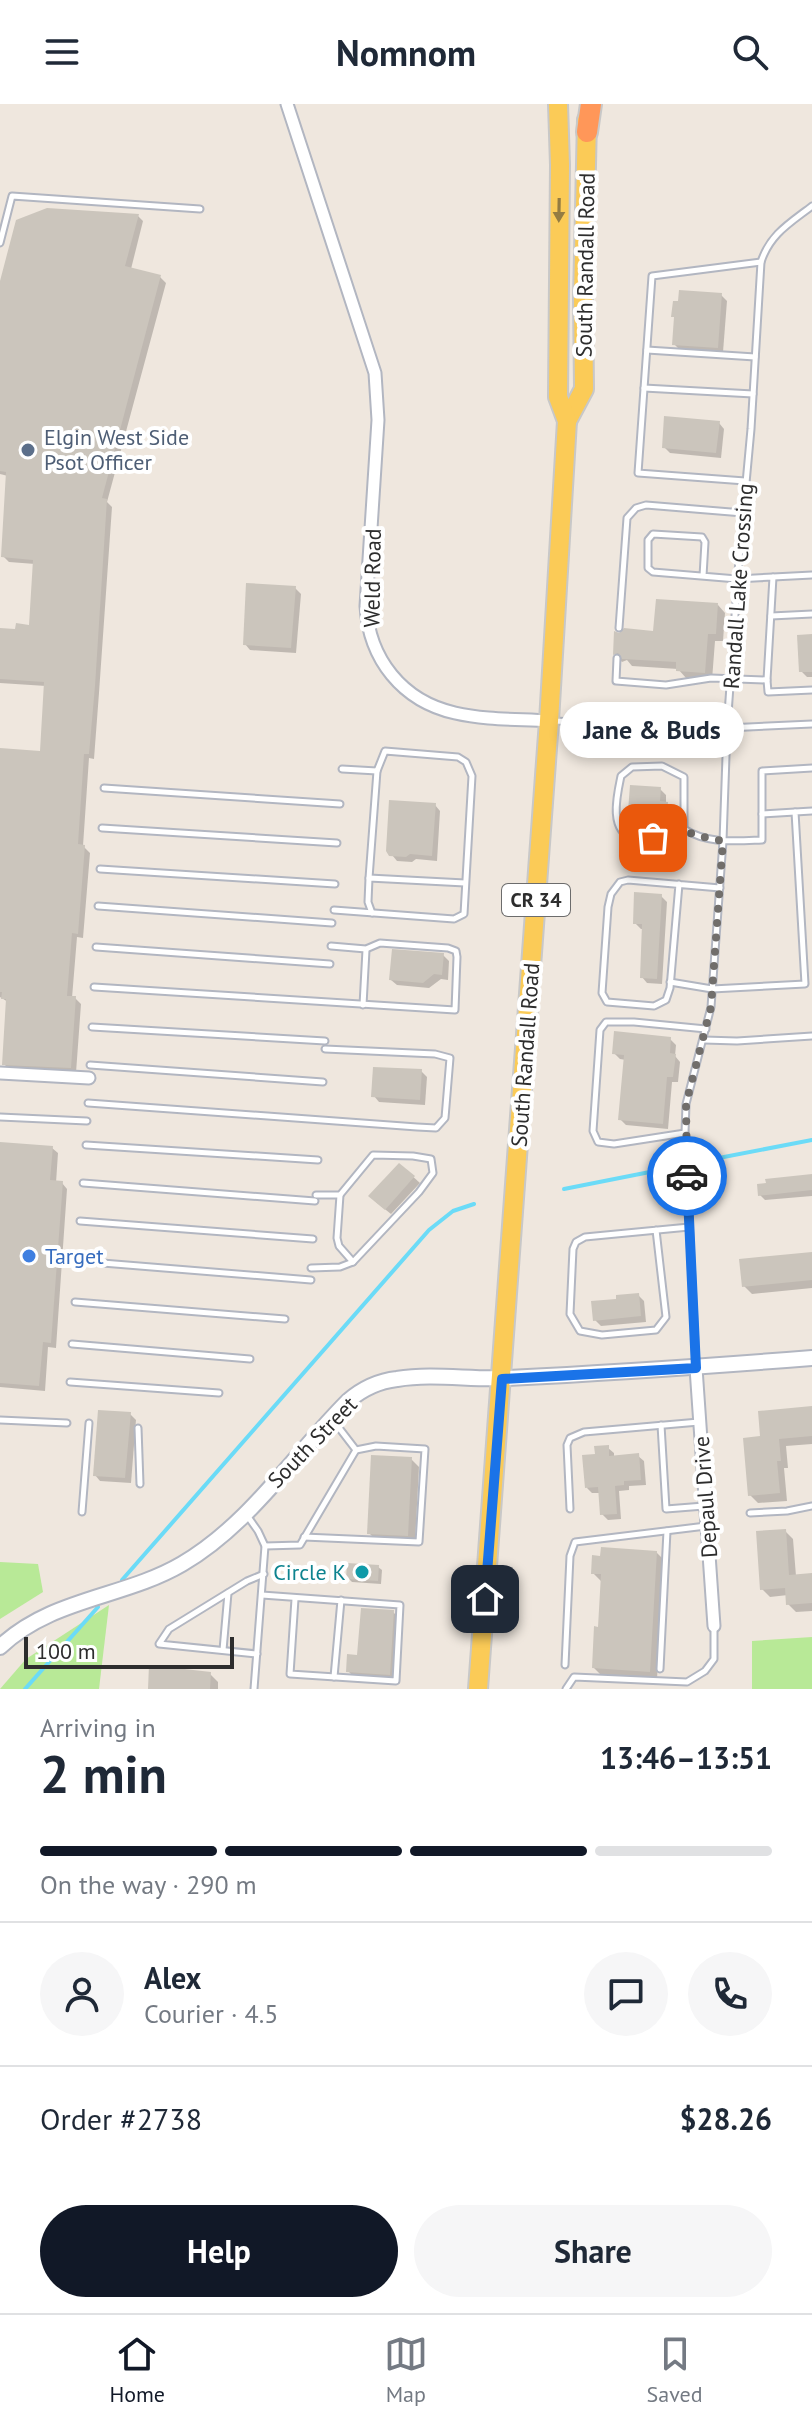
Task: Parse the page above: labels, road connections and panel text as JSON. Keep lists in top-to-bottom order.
{
  "streets": {
    "main road": ["South Randall Road", "CR 34"],
    "street": ["Weld Road", "South Street", "Depaul Drive"],
    "lane": ["Randall Lake Crossing"]
  },
  "crossings": [
    ["South Randall Road", "Weld Road"],
    ["South Randall Road", "South Street"],
    ["Weld Road", "Randall Lake Crossing"],
    ["Randall Lake Crossing", "South Street"],
    ["Randall Lake Crossing", "Depaul Drive"],
    ["South Street", "Depaul Drive"]
  ],
  "places": [
    "Elgin West Side Psot Officer",
    "Jane & Buds",
    "Target",
    "Circle K"
  ],
  "scale_bar": "100 m",
  "page": {
    "header": "Nomnom",
    "bubble": "Jane & Buds",
    "scale": "100 m",
    "heading": ["2 min", "Arriving in", "13:46–13:51"],
    "panel": [
      "Alex",
      "Courier · 4.5",
      "Order #2738",
      "$28.26"
    ],
    "bar": "On the way · 290 m",
    "buttons": ["Help", "Share"],
    "tabs": ["Home", "Map", "Saved"]
  }
}
